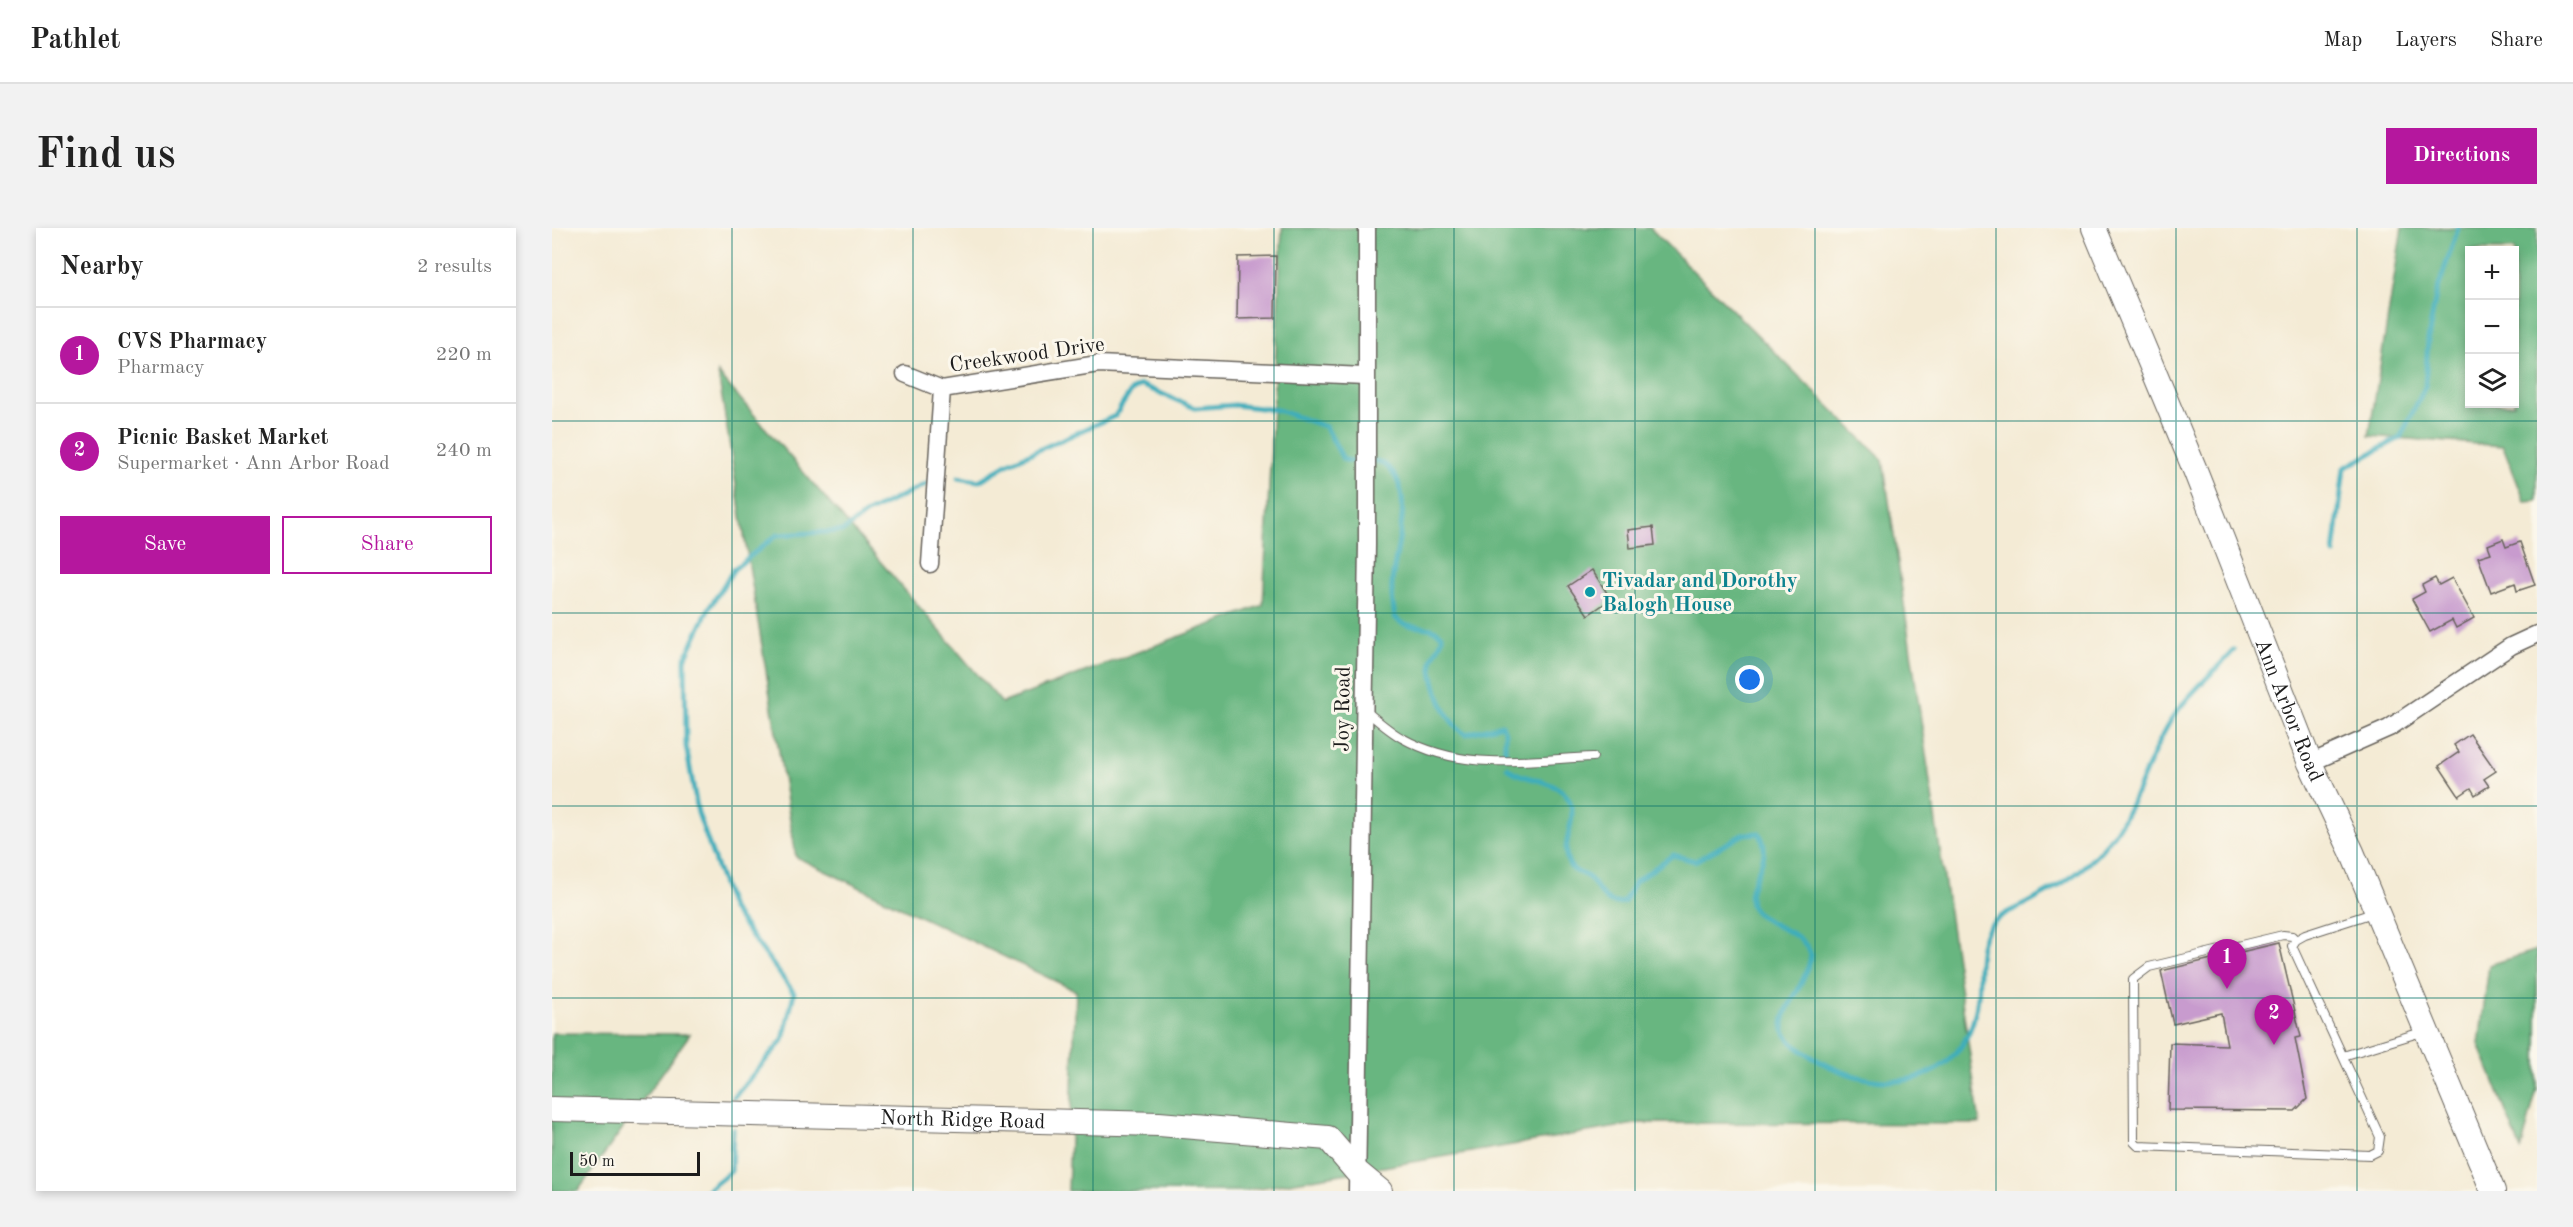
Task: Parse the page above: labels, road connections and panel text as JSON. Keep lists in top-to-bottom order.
{
  "streets": {
    "main road": ["Ann Arbor Road", "North Ridge Road"],
    "street": ["Creekwood Drive", "Joy Road"]
  },
  "crossings": [
    ["Creekwood Drive", "Joy Road"],
    ["Joy Road", "North Ridge Road"]
  ],
  "places": ["Tivadar and Dorothy Balogh House"],
  "scale_bar": "50 m",
  "page": {
    "header": "Pathlet",
    "nav": ["Map", "Layers", "Share"],
    "buttons": [
      "Directions",
      ["Save", "Share"]
    ],
    "title": "Find us",
    "heading": ["Nearby", "2 results"],
    "map_buttons": ["+", "−"],
    "list": [
      {
        "mark": "1",
        "name": "CVS Pharmacy",
        "note": "Pharmacy",
        "value": "220 m"
      },
      {
        "mark": "2",
        "name": "Picnic Basket Market",
        "note": "Supermarket · Ann Arbor Road",
        "value": "240 m"
      }
    ],
    "pins": ["1", "2"],
    "scale": "50 m"
  }
}
